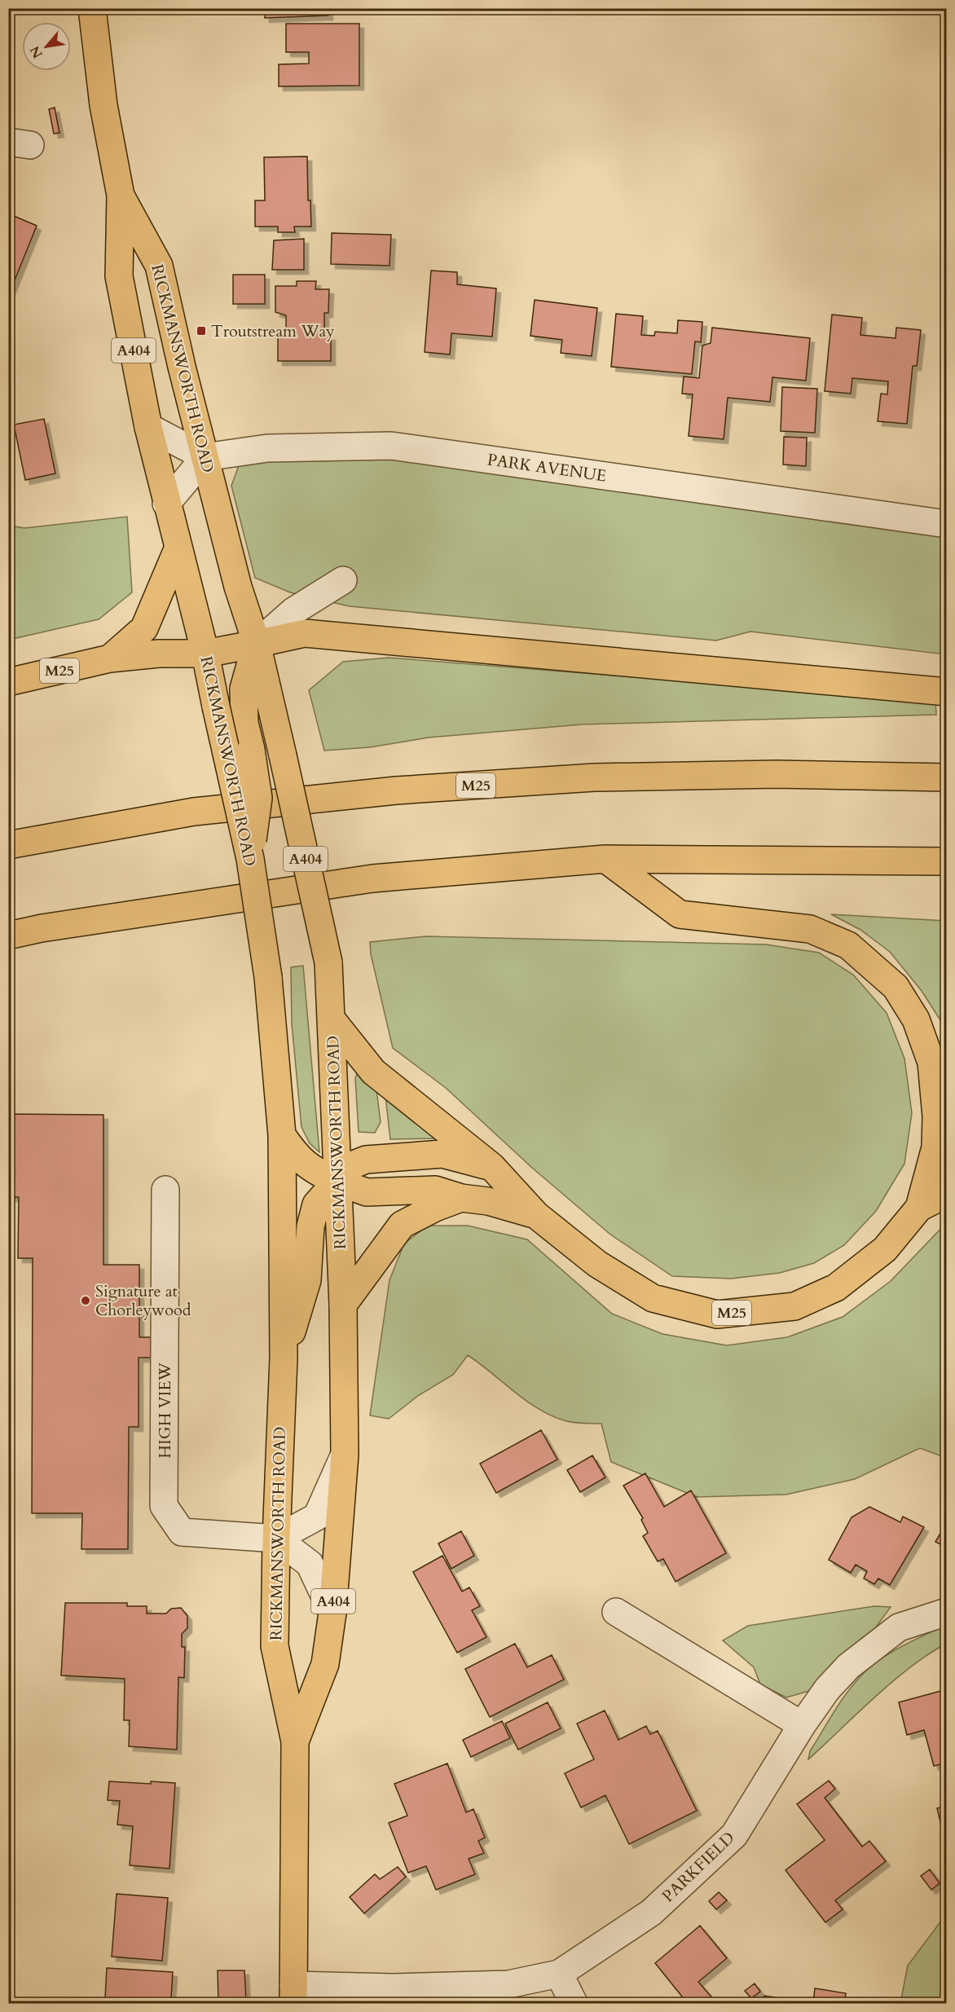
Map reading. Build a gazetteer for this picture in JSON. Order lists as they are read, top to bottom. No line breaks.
{"streets":{"main road":["A404","RICKMANSWORTH ROAD","M25"],"street":["PARK AVENUE","HIGH VIEW","PARKFIELD"]},"crossings":[["A404","RICKMANSWORTH ROAD"],["RICKMANSWORTH ROAD","PARK AVENUE"],["RICKMANSWORTH ROAD","M25"],["RICKMANSWORTH ROAD","HIGH VIEW"],["RICKMANSWORTH ROAD","PARKFIELD"]],"places":{"transit":["Troutstream Way"],"other":["Signature at Chorleywood"]},"north":"bottom left"}
